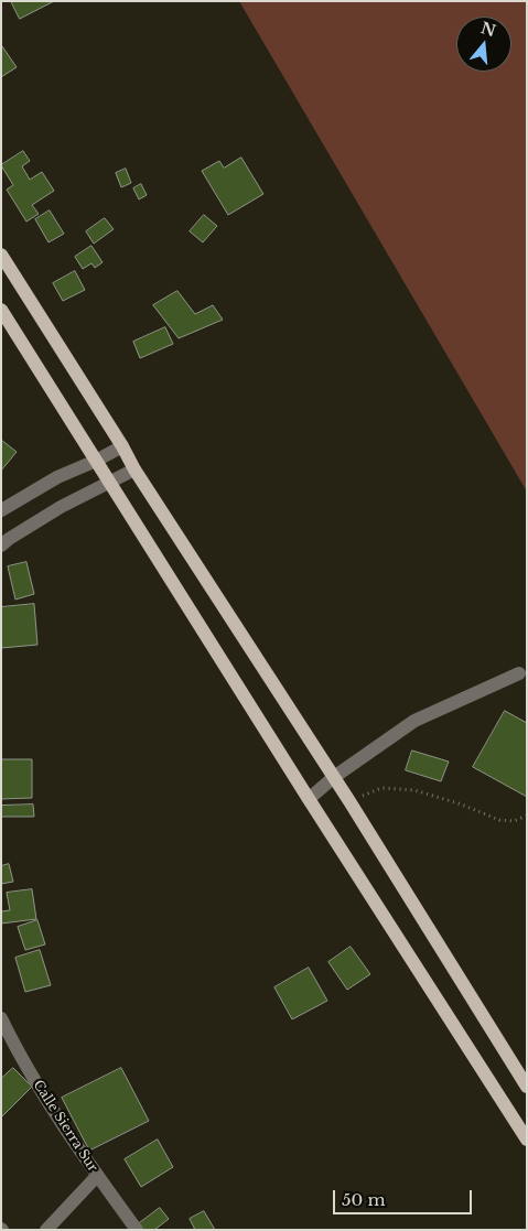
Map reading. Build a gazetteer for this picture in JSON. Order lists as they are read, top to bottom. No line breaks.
{"streets":{"street":["Calle Sierra Sur"]},"scale_bar":"50 m","north":"top"}
